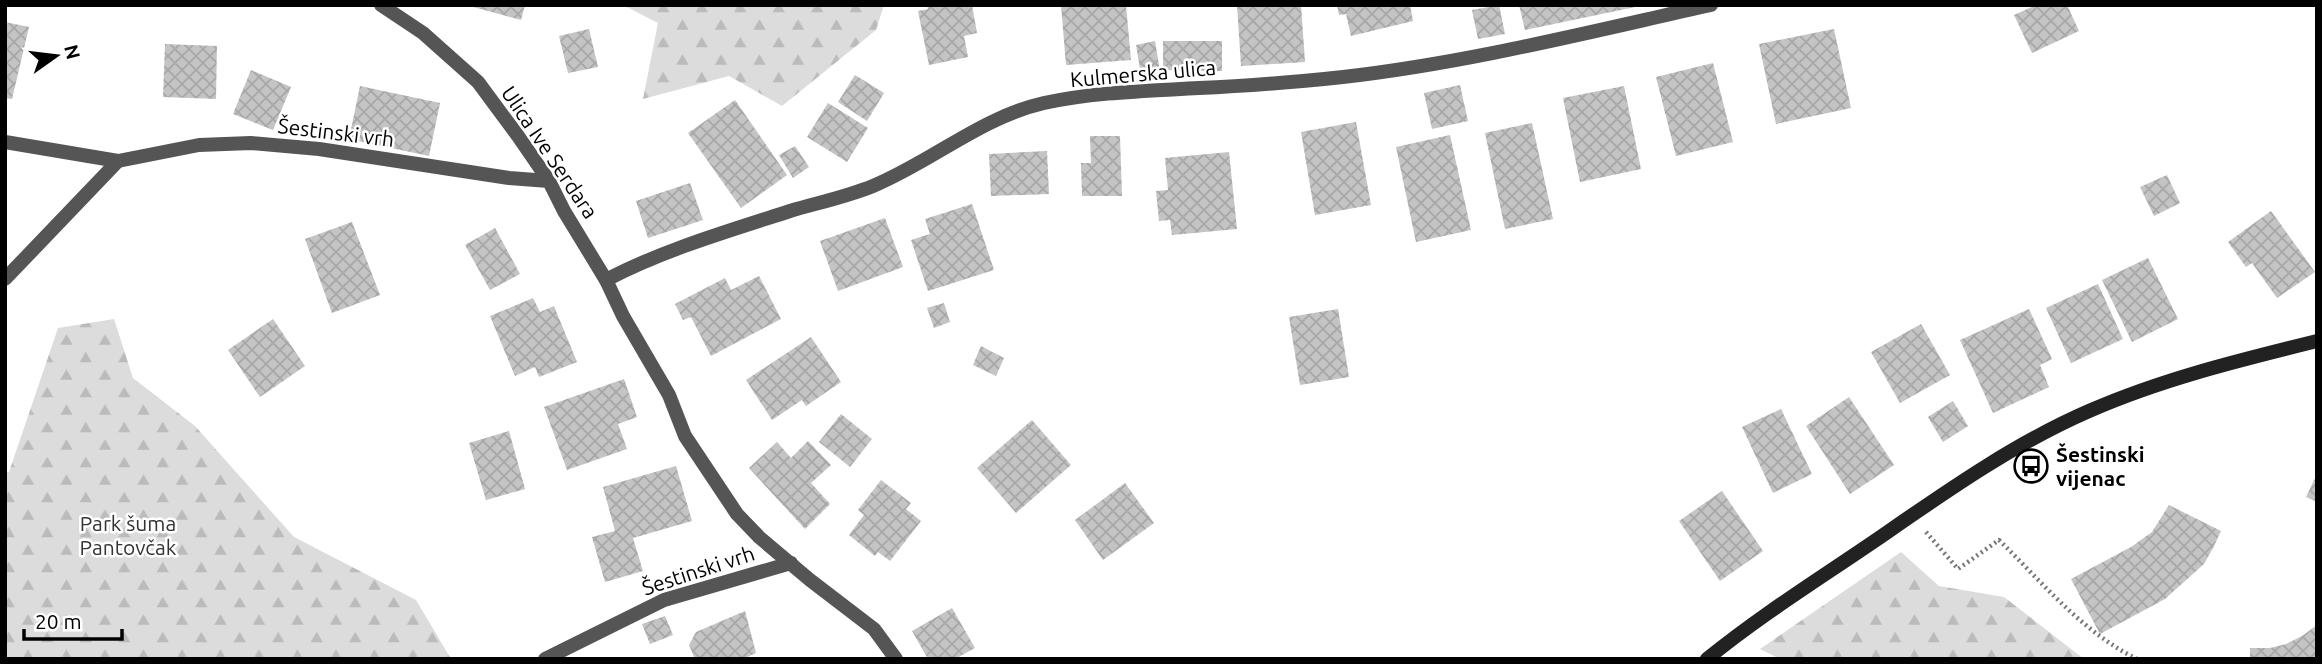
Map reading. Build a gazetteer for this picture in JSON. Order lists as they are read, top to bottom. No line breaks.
{"streets":{"street":["Kulmerska ulica","Šestinski vrh","Ulica Ive Serdara"]},"crossings":[["Kulmerska ulica","Šestinski vrh"],["Kulmerska ulica","Ulica Ive Serdara"],["Šestinski vrh","Ulica Ive Serdara"]],"parks":["Park šuma Pantovčak"],"places":{"bus stop":["Šestinski vijenac"]},"scale_bar":"20 m","north":"right"}
